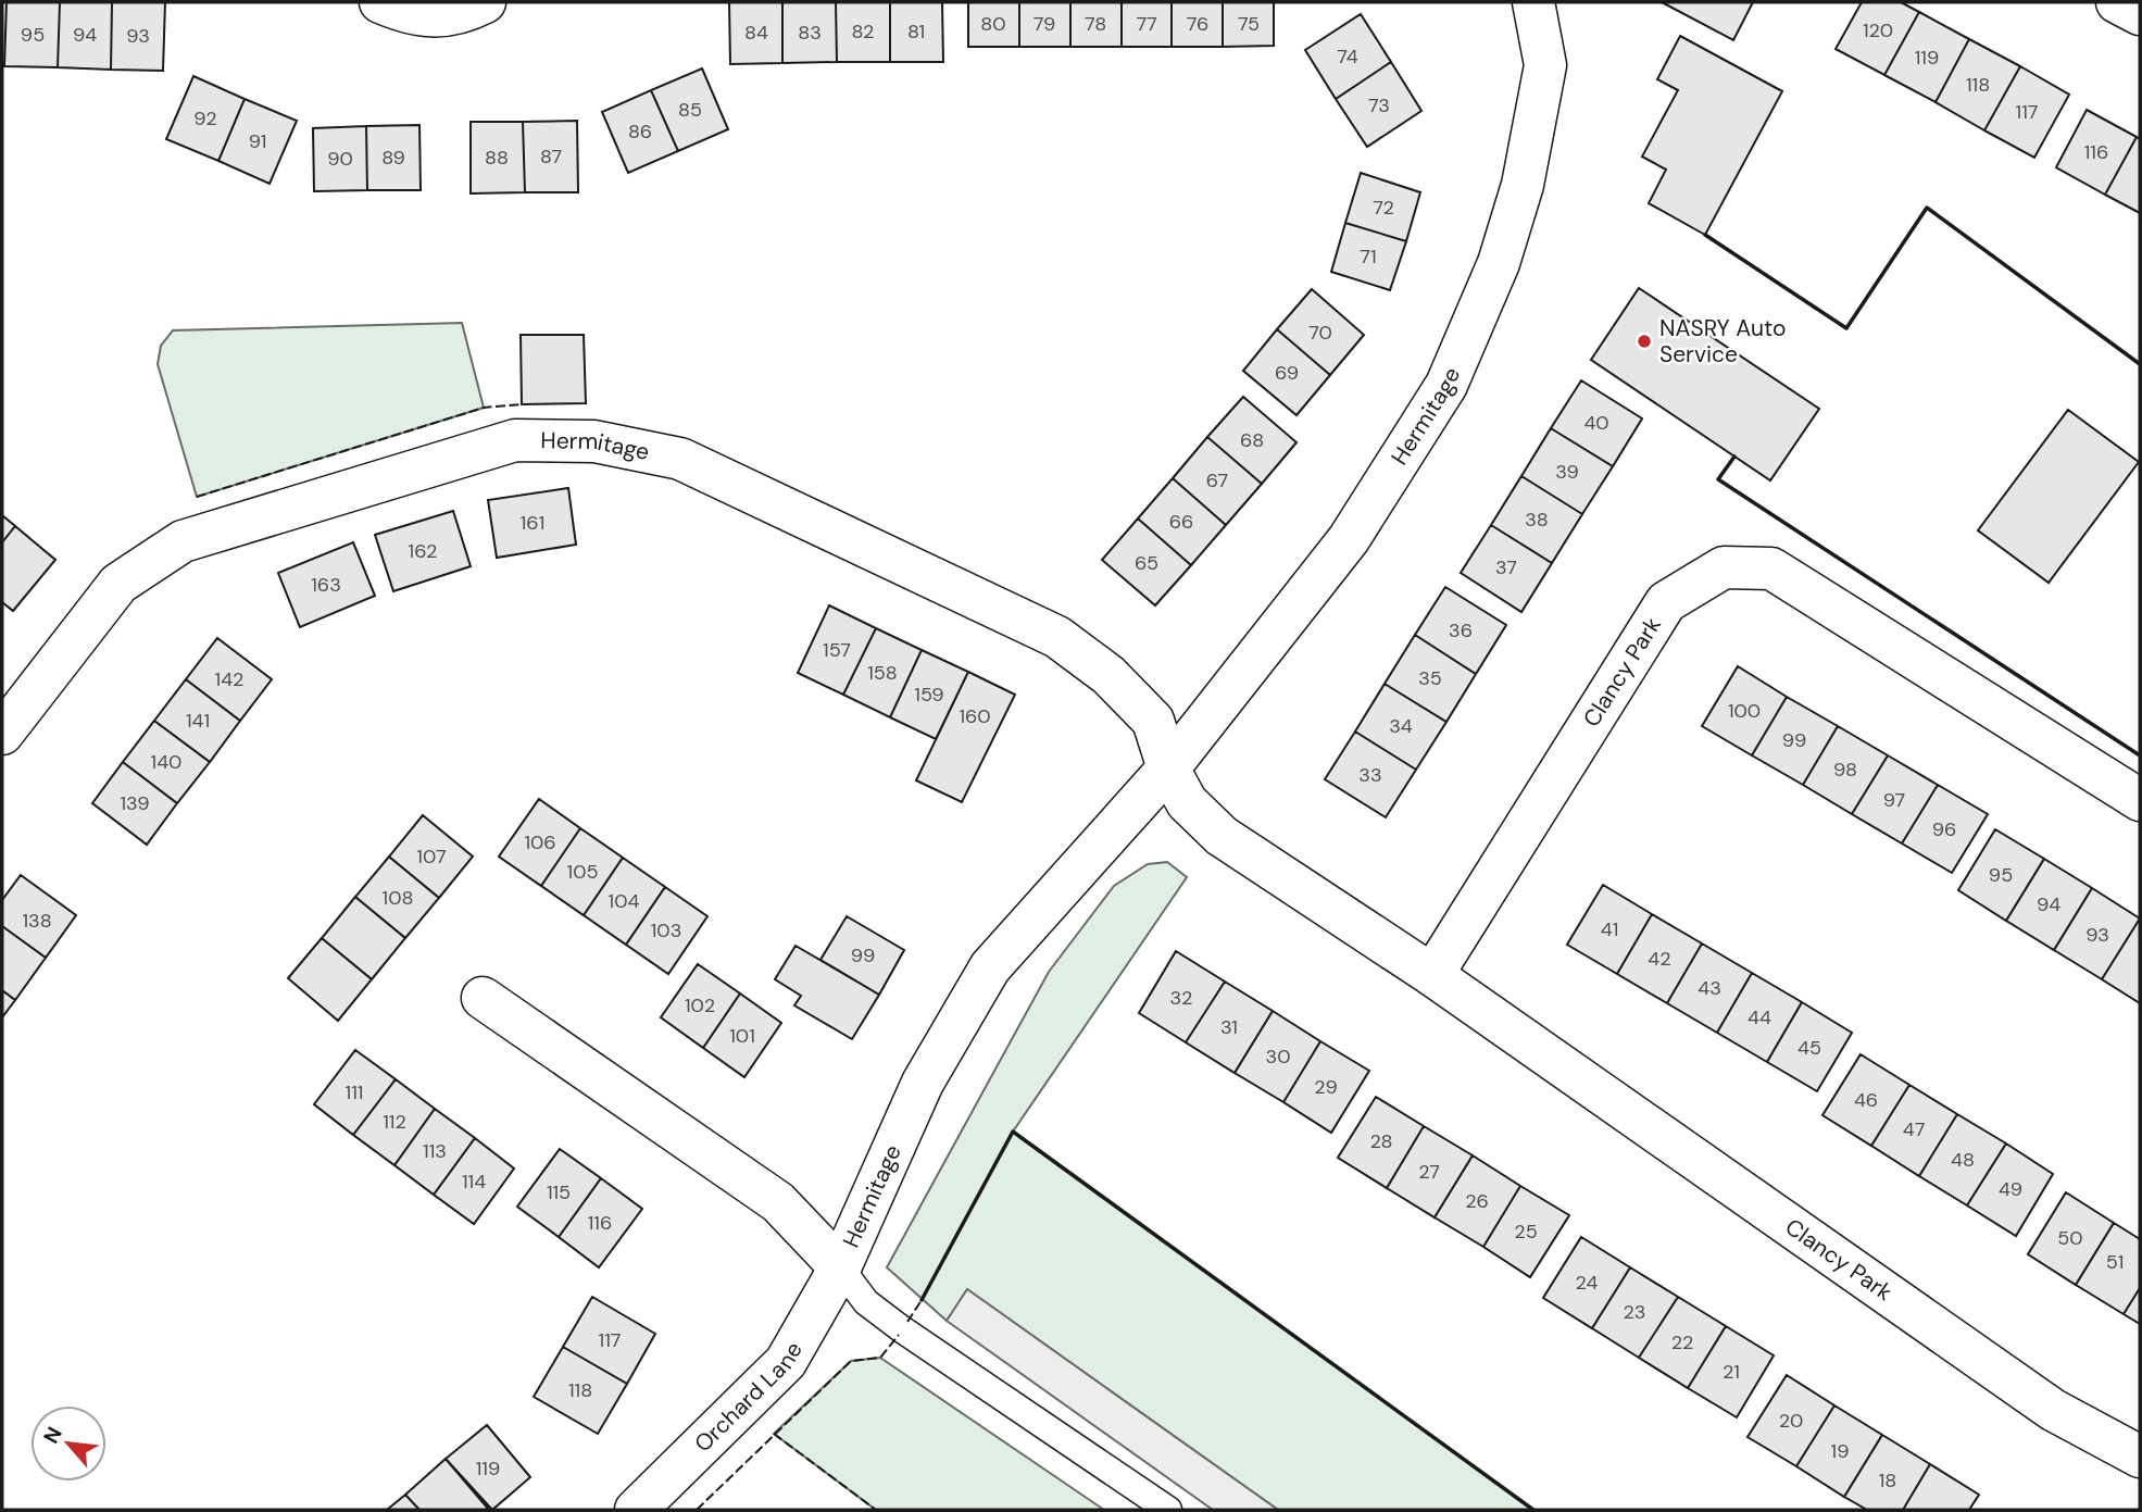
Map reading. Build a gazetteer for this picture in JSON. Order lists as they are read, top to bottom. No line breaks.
{"streets":{"street":["Hermitage","Clancy Park","Orchard Lane"]},"crossings":[["Hermitage","Clancy Park"],["Hermitage","Orchard Lane"]],"places":["NASRY Auto Service"],"house_numbers":["80","79","78","77","76","75","120","82","81","84","83","95","94","93","74","119","118","73","85","117","92","86","91","116","87","89","88","90","72","71","70","69","40","68","39","67","38","66","161","162","65","37","163","36","157","158","35","142","159","100","160","141","34","99","140","98","33","97","139","96","106","107","105","95","108","104","94","138","41","103","93","99","42","43","32","102","44","31","101","45","30","29","111","46","112","47","28","113","48","27","114","49","115","26","116","25","50","51","24","23","117","22","21","118","20","19","119","18"],"north":"top left"}
